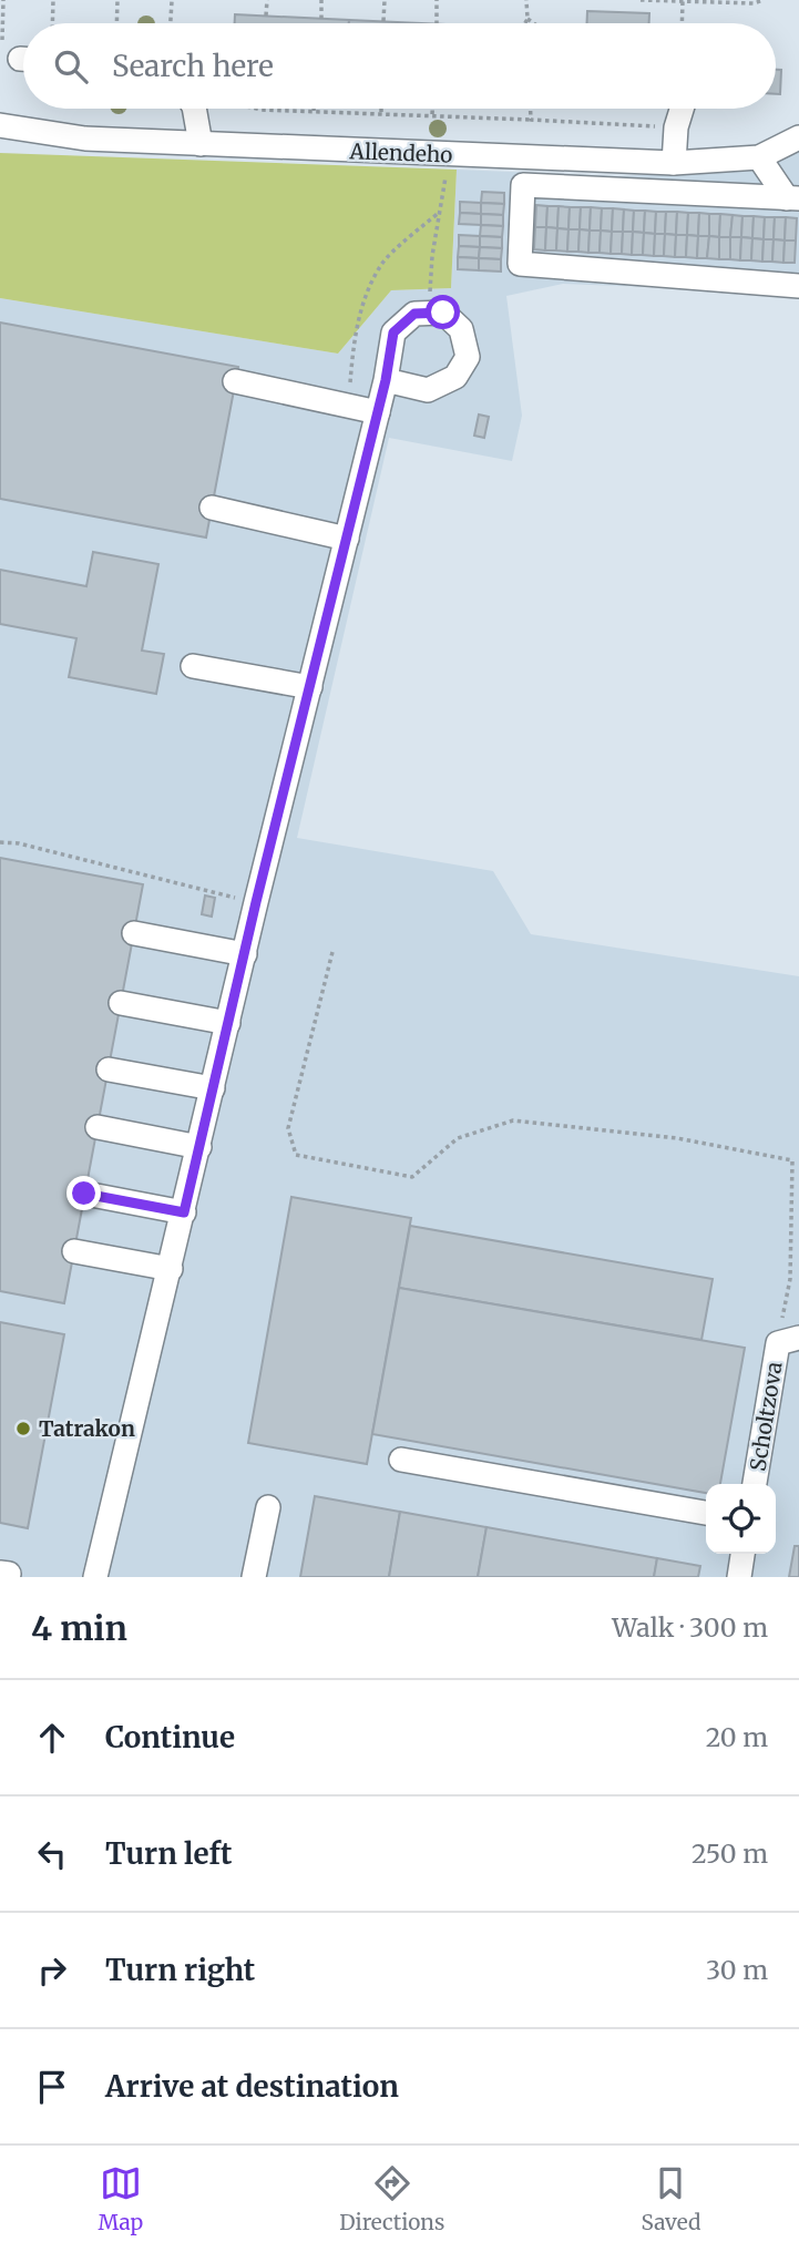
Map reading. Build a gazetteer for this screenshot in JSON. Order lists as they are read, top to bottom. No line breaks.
{"streets":{"street":["Allendeho","Scholtzova"]},"places":["Tatrakon"],"page":{"search":"Search here","heading":["4 min","Walk · 300 m"],"list":[["Continue","20 m"],["Turn left","250 m"],["Turn right","30 m"],"Arrive at destination"],"nav":["Map","Directions","Saved"]}}
